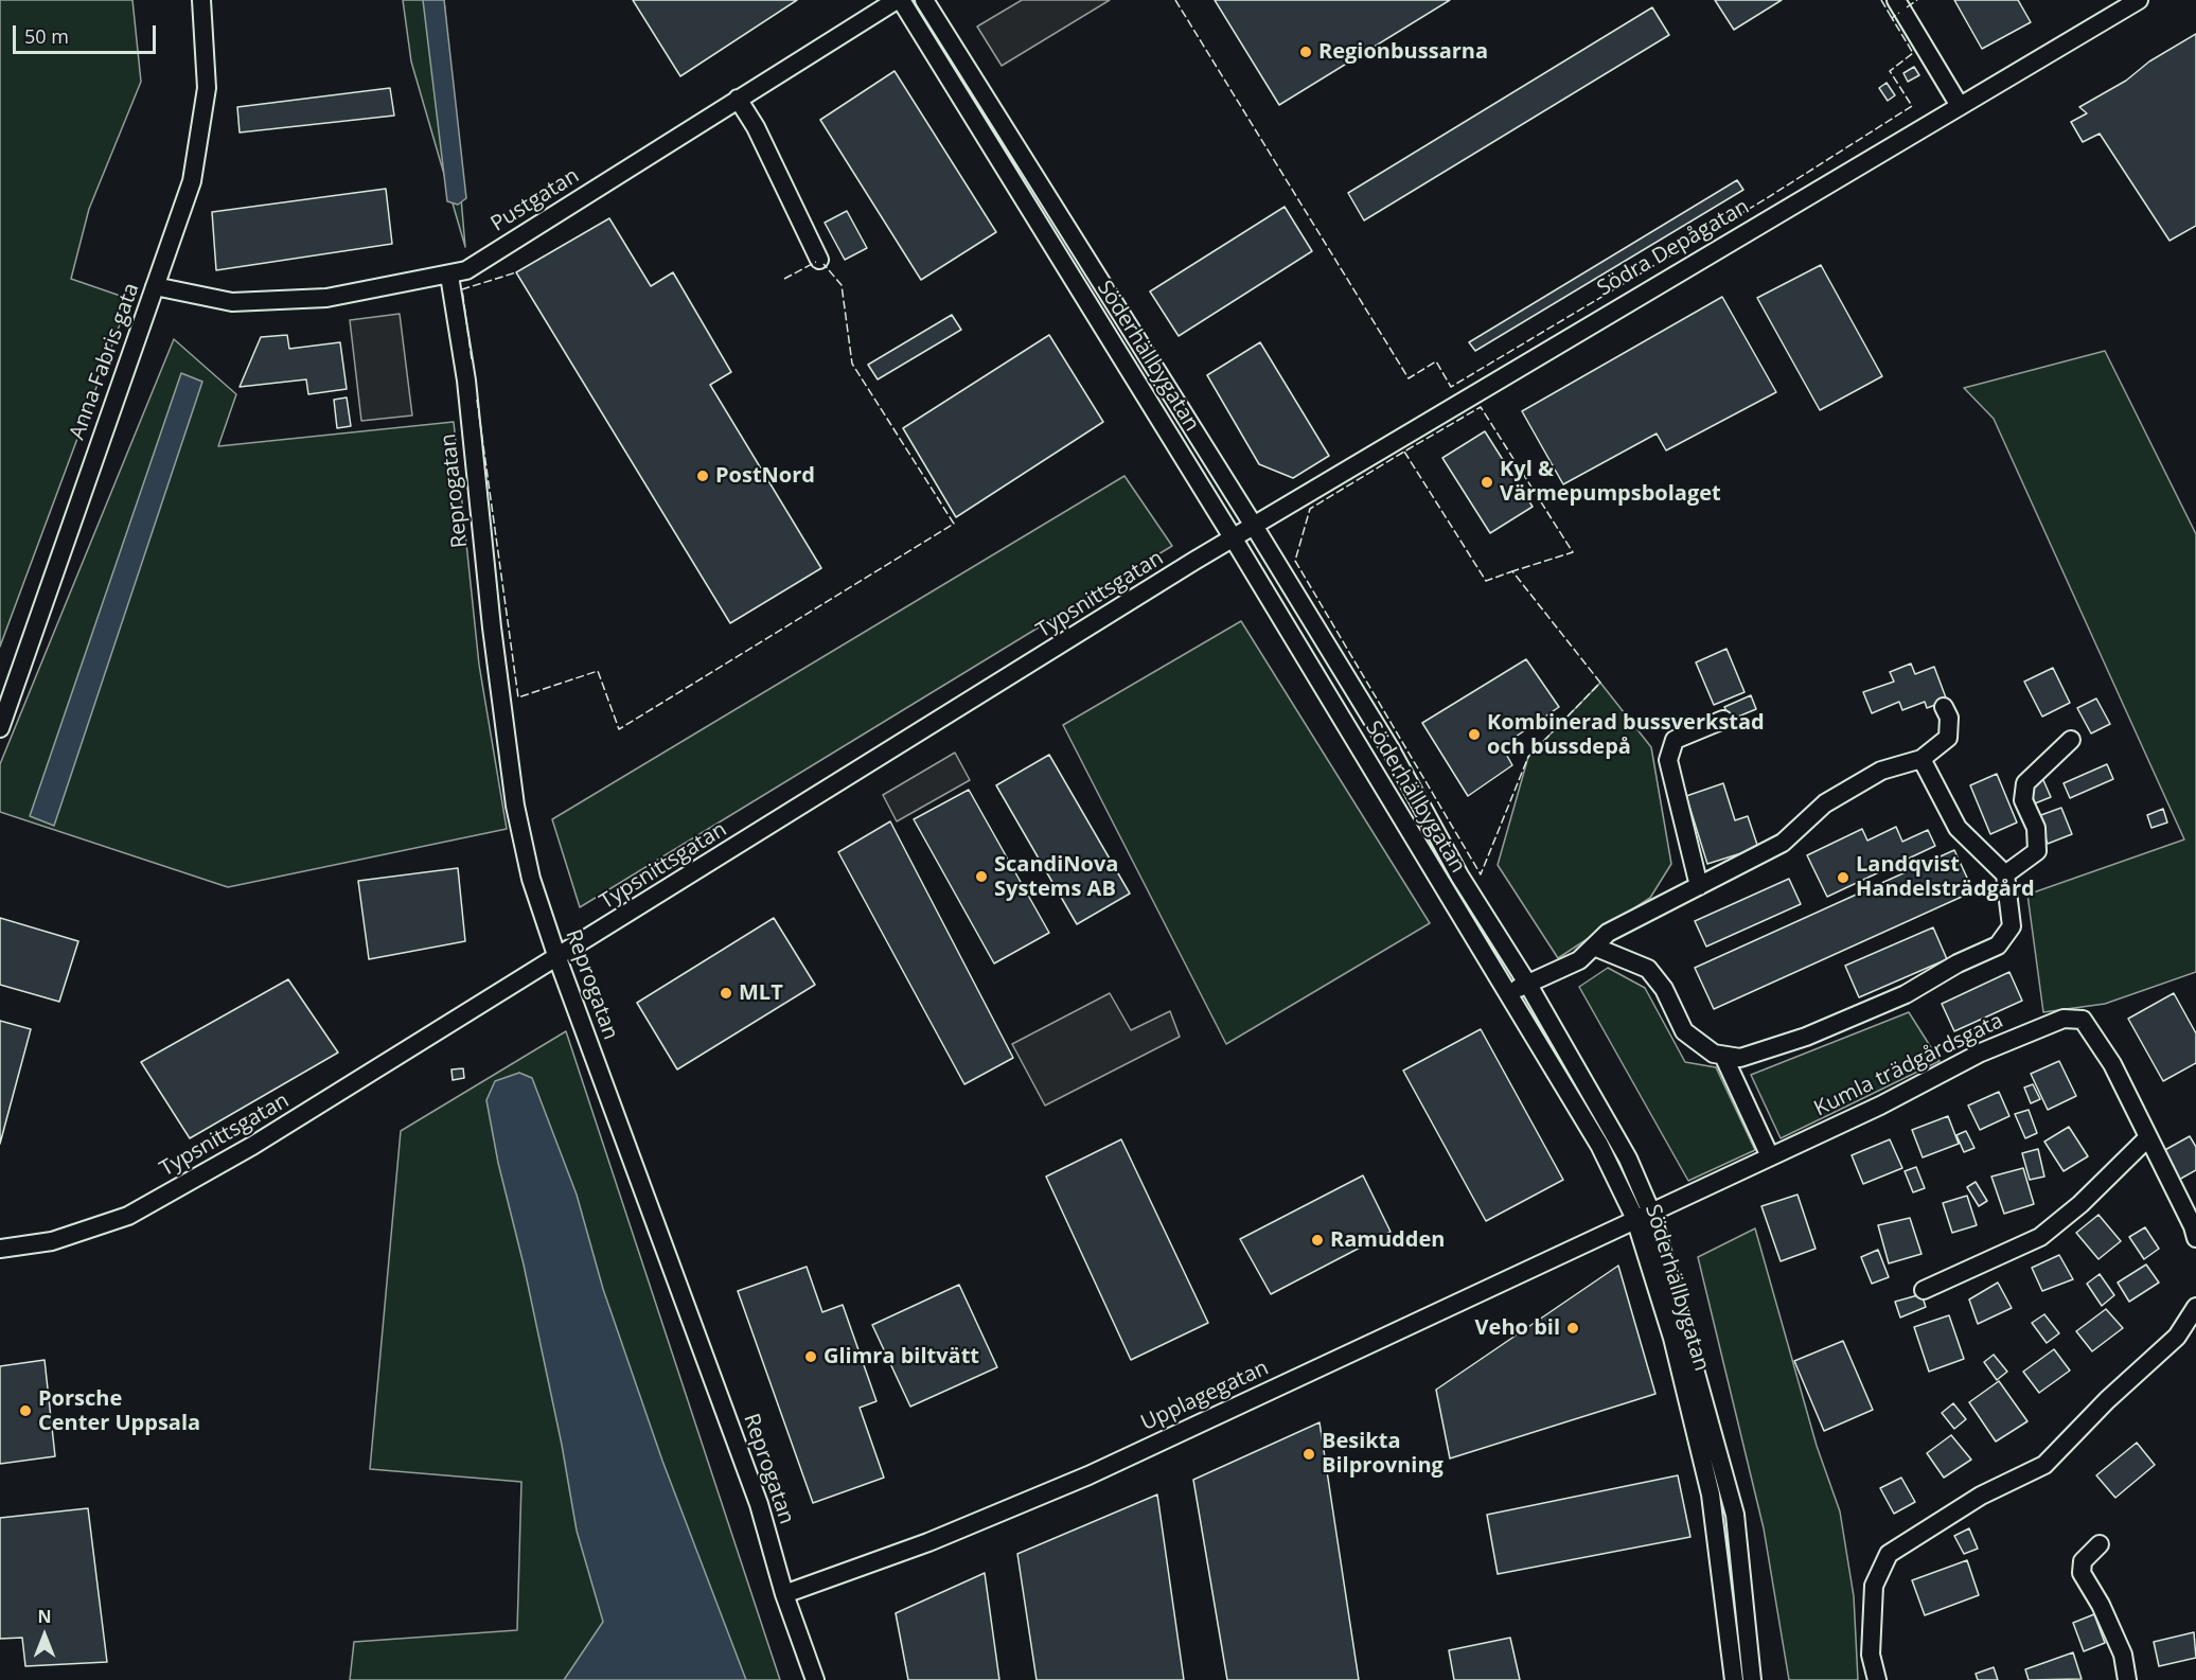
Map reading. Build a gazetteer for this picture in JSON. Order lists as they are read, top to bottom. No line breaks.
{"streets":{"street":["Pustgatan","Södra Depågatan","Söderhällbygatan","Anna Fabris gata","Reprogatan","Typsnittsgatan","Kumla trädgårdsgata","Upplagegatan"]},"crossings":[["Pustgatan","Söderhällbygatan"],["Pustgatan","Anna Fabris gata"],["Pustgatan","Reprogatan"],["Södra Depågatan","Söderhällbygatan"],["Södra Depågatan","Typsnittsgatan"],["Söderhällbygatan","Typsnittsgatan"],["Söderhällbygatan","Kumla trädgårdsgata"],["Söderhällbygatan","Upplagegatan"],["Reprogatan","Typsnittsgatan"],["Reprogatan","Upplagegatan"],["Kumla trädgårdsgata","Upplagegatan"]],"places":["Regionbussarna","PostNord","Kyl & Värmepumpsbolaget","Kombinerad bussverkstad och bussdepå","ScandiNova Systems AB","Landqvist Handelsträdgård","MLT","Ramudden","Veho bil","Glimra biltvätt","Porsche Center Uppsala","Besikta Bilprovning"],"scale_bar":"50 m","north":"top"}
